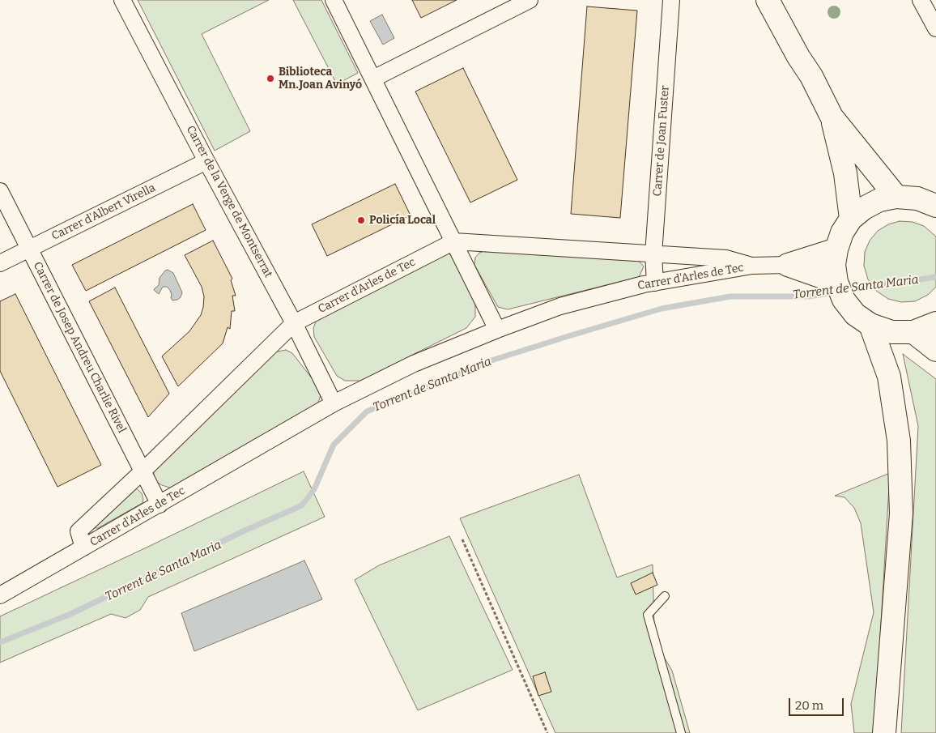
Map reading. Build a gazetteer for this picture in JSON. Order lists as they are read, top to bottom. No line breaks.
{"streets":{"street":["Carrer de Joan Fuster","Carrer de la Verge de Montserrat","Carrer d'Albert Virella","Carrer d'Arles de Tec","Carrer de Josep Andreu Charlie Rivel"]},"crossings":[["Carrer de Joan Fuster","Carrer d'Arles de Tec"],["Carrer de la Verge de Montserrat","Carrer d'Albert Virella"],["Carrer de la Verge de Montserrat","Carrer d'Arles de Tec"],["Carrer d'Albert Virella","Carrer de Josep Andreu Charlie Rivel"],["Carrer d'Arles de Tec","Carrer de Josep Andreu Charlie Rivel"]],"water":["Torrent de Santa Maria"],"places":["Biblioteca Mn.Joan Avinyó","Policía Local"],"scale_bar":"20 m"}
